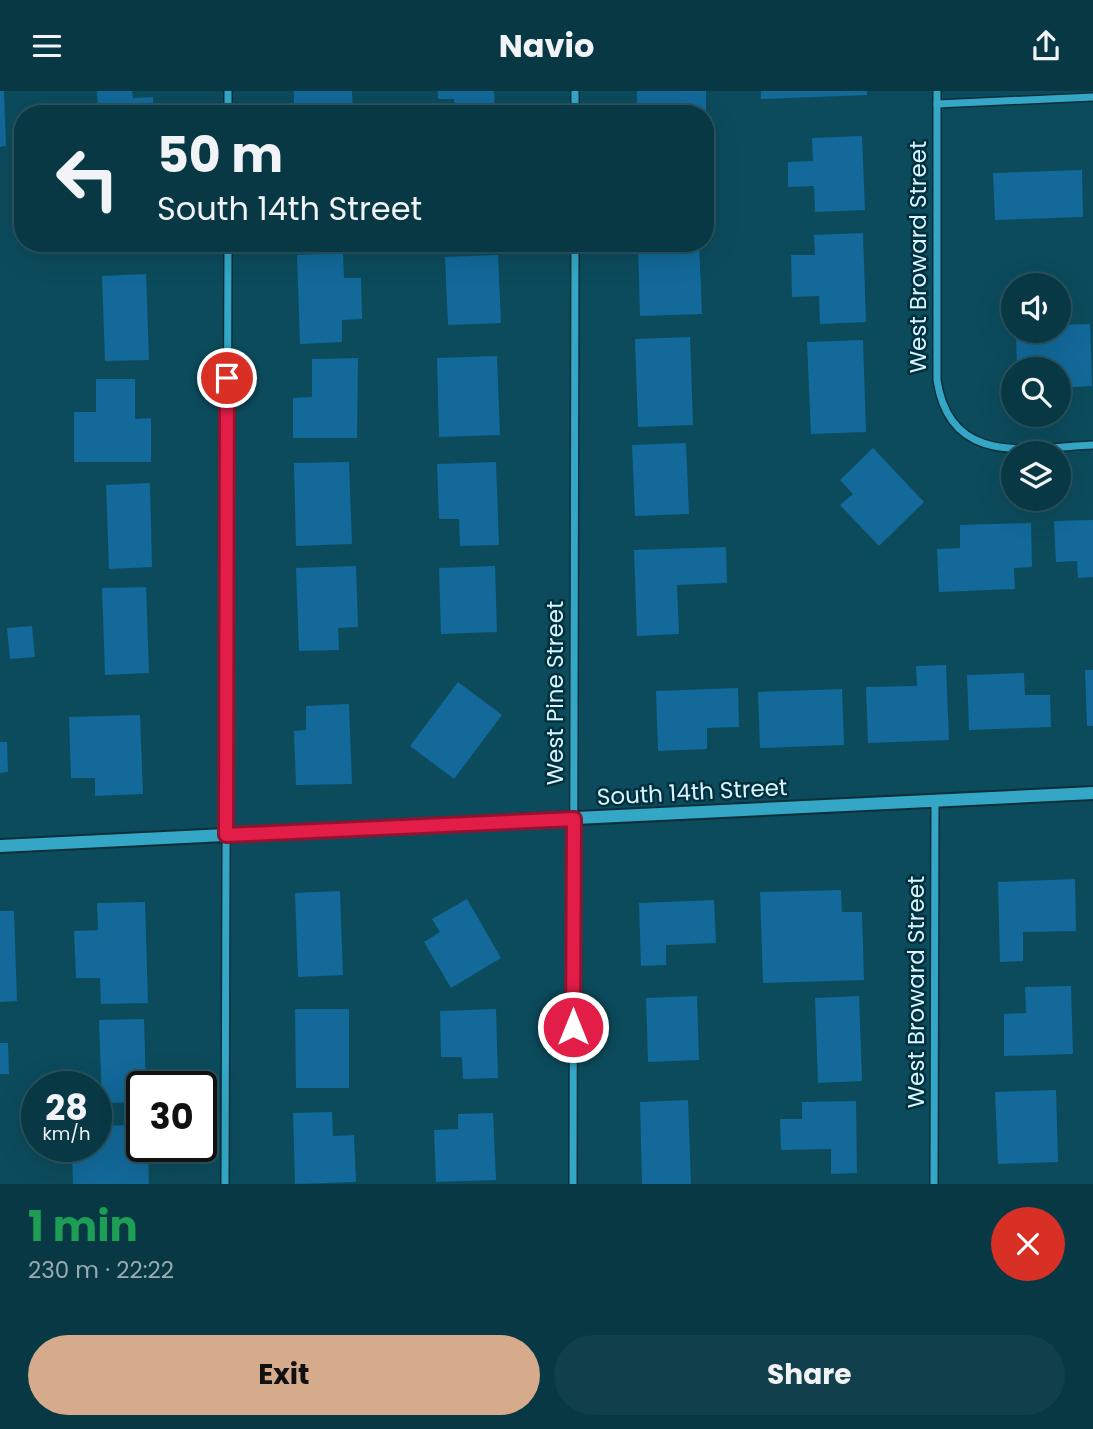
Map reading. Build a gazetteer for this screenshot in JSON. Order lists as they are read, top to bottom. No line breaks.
{"streets":{"street":["West Broward Street","West Pine Street","South 14th Street"]},"crossings":[["West Broward Street","South 14th Street"],["West Pine Street","South 14th Street"]],"page":{"header":"Navio","turn":["50 m","South 14th Street"],"speed":"28 km/h","limit":"30","heading":["1 min","230 m · 22:22"],"buttons":["Exit","Share"]}}
